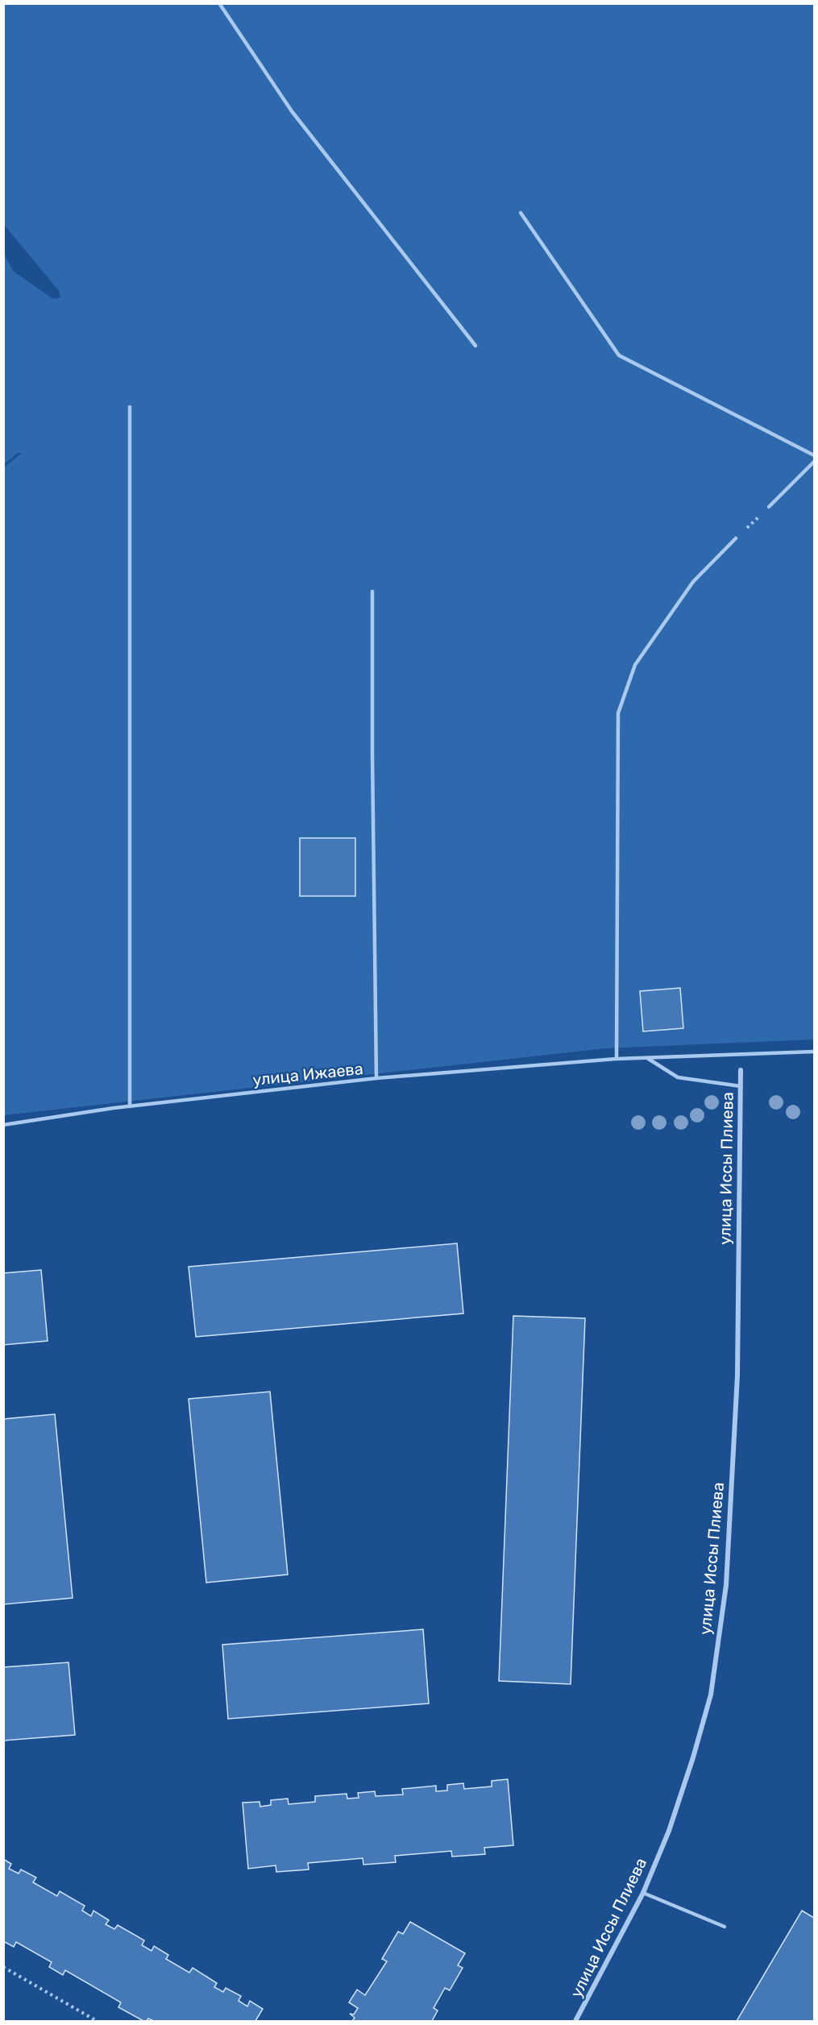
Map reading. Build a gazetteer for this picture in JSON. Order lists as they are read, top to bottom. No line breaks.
{"streets":{"street":["улица Иссы Плиева"],"lane":["улица Ижаева"]}}
